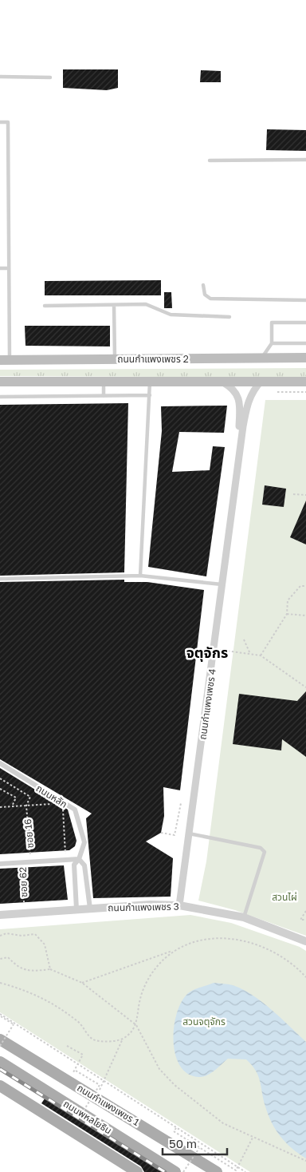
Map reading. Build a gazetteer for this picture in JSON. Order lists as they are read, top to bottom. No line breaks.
{"streets":{"main road":["ถนนกำแพงเพชร 2","ถนนกำแพงเพชร 1","ถนนพหลโยธิน"],"street":["ถนนกำแพงเพชร 4","ถนนหลัก","ถนนกำแพงเพชร 3"],"path":["ซอย 16","ซอย 62"]},"crossings":[["ถนนกำแพงเพชร 4","ถนนกำแพงเพชร 3"],["ถนนหลัก","ถนนกำแพงเพชร 3"]],"districts":["จตุจักร"],"parks":["สวนไผ่","สวนจตุจักร"],"scale_bar":"50 m"}
